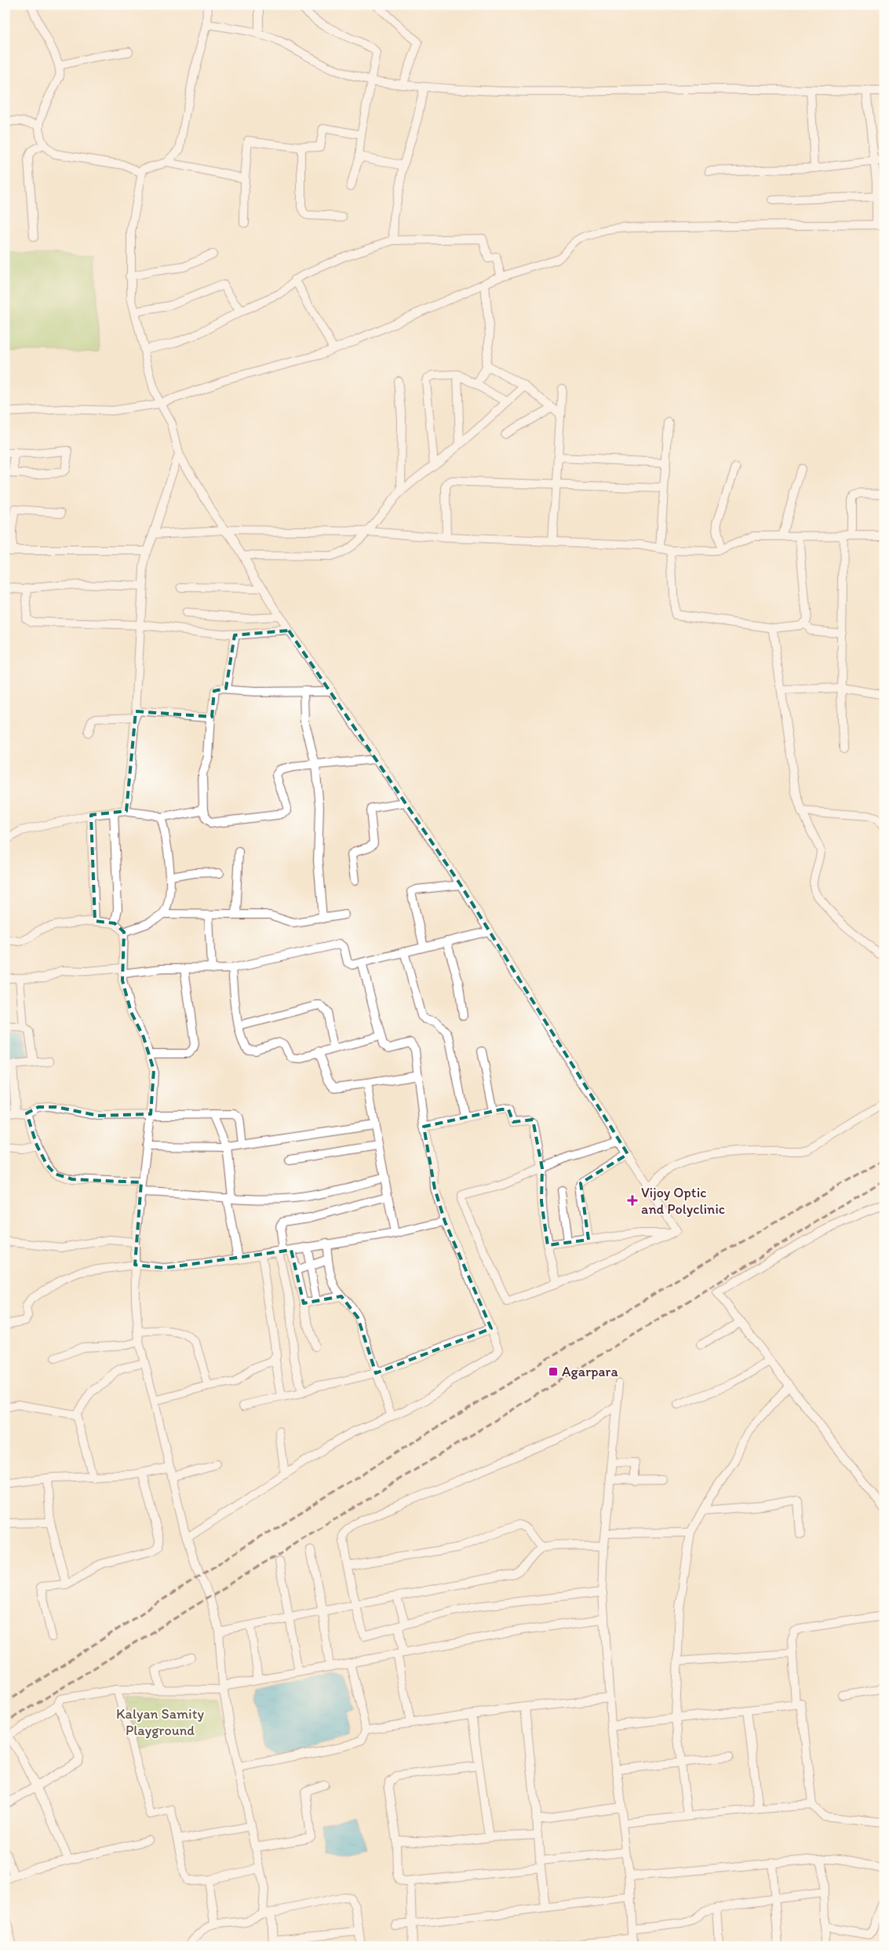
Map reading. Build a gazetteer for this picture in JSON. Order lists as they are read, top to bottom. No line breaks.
{"parks":["Kalyan Samity Playground"],"places":{"health":["Vijoy Optic and Polyclinic"],"transit":["Agarpara"]}}
